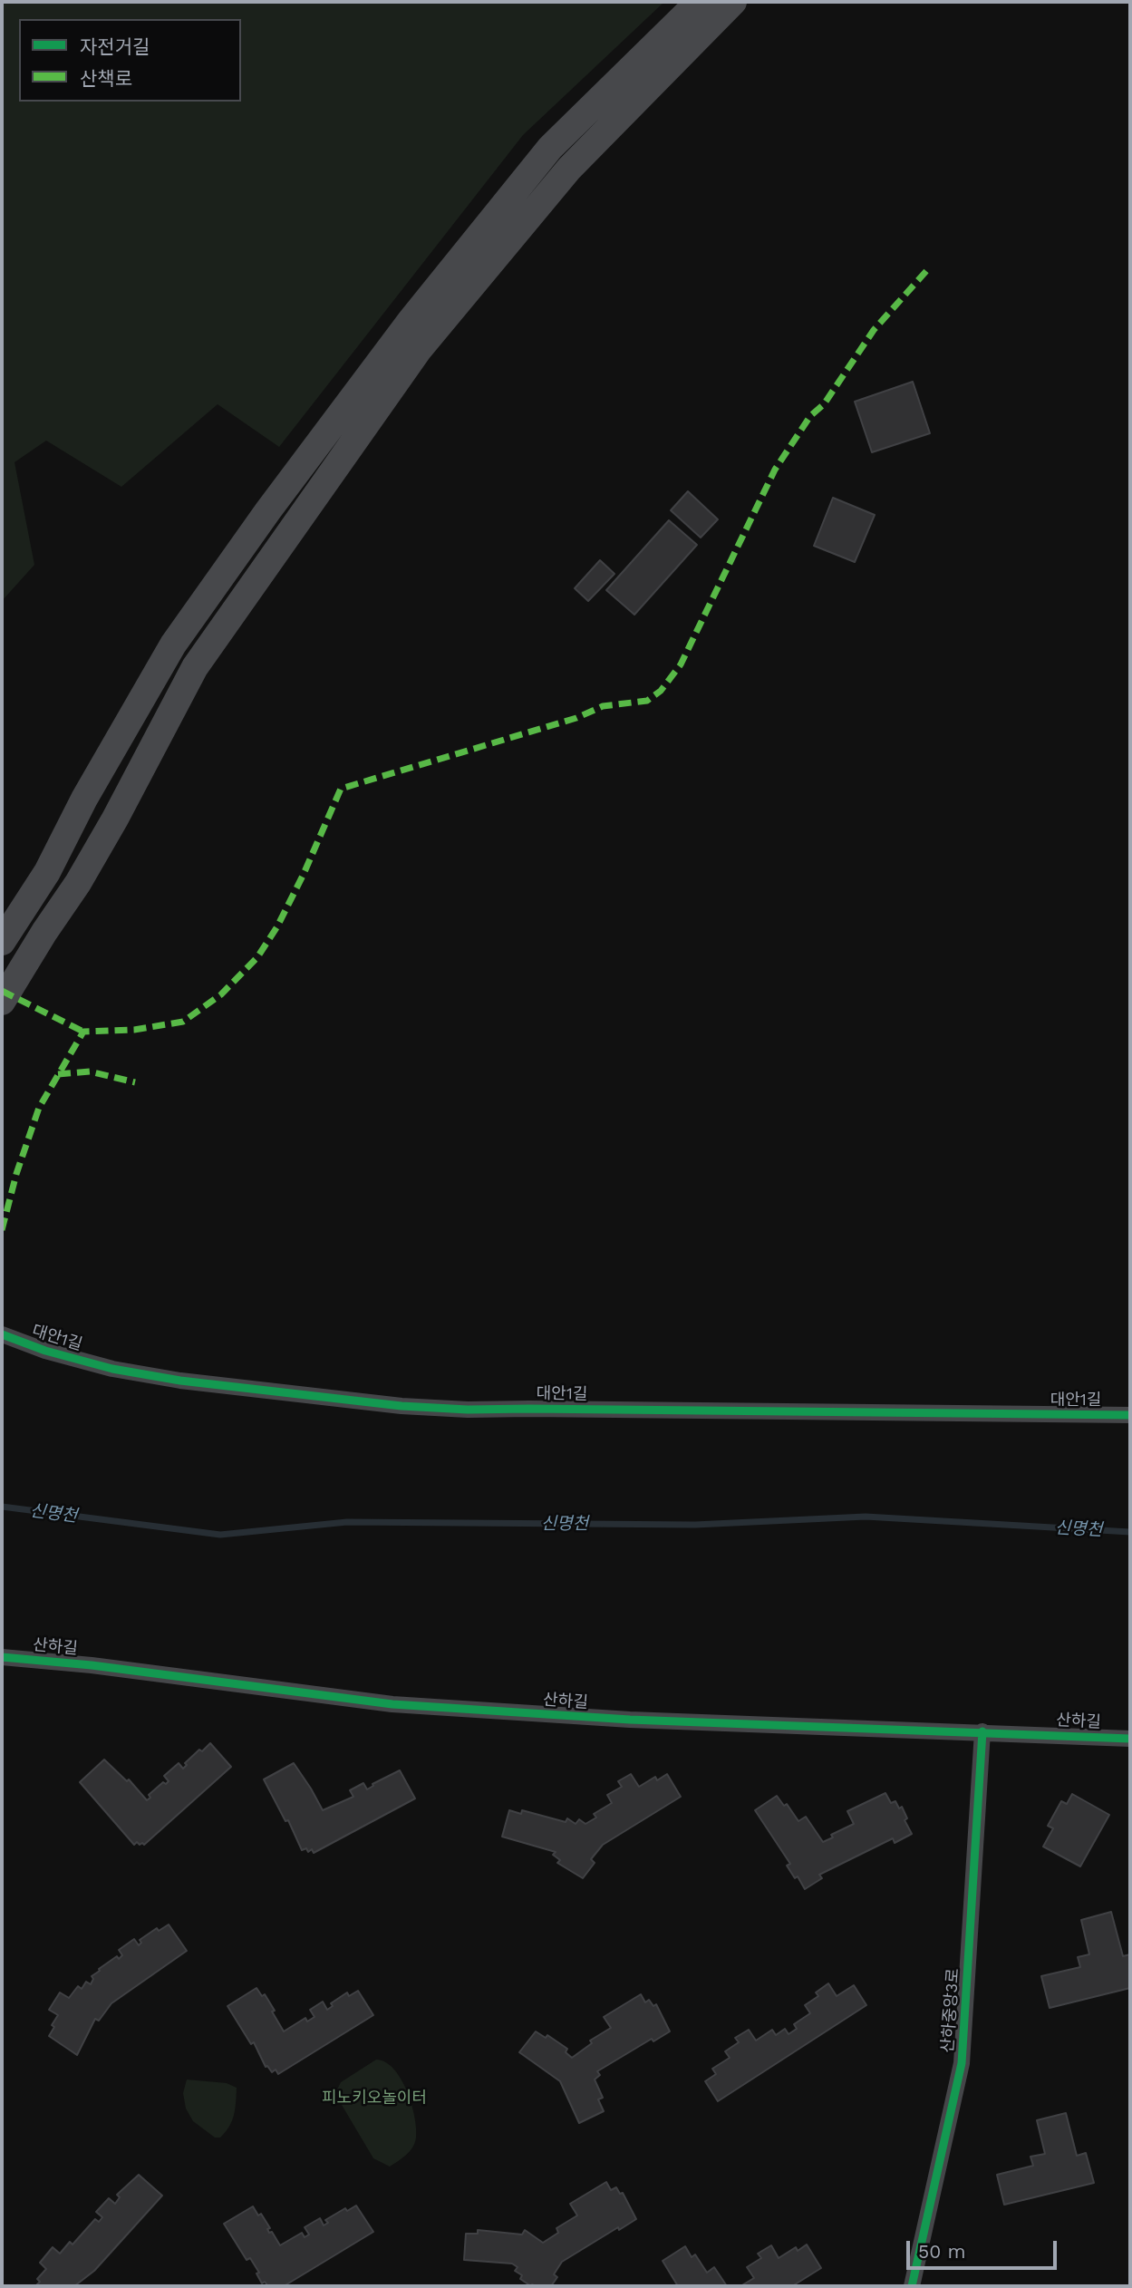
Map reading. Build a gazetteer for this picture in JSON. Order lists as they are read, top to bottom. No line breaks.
{"streets":{"street":["대안1길","산하길","산하중앙3로"]},"crossings":[["산하길","산하중앙3로"]],"water":["신명천"],"parks":["피노키오놀이터"],"legend":["자전거길","산책로"],"scale_bar":"50 m"}
